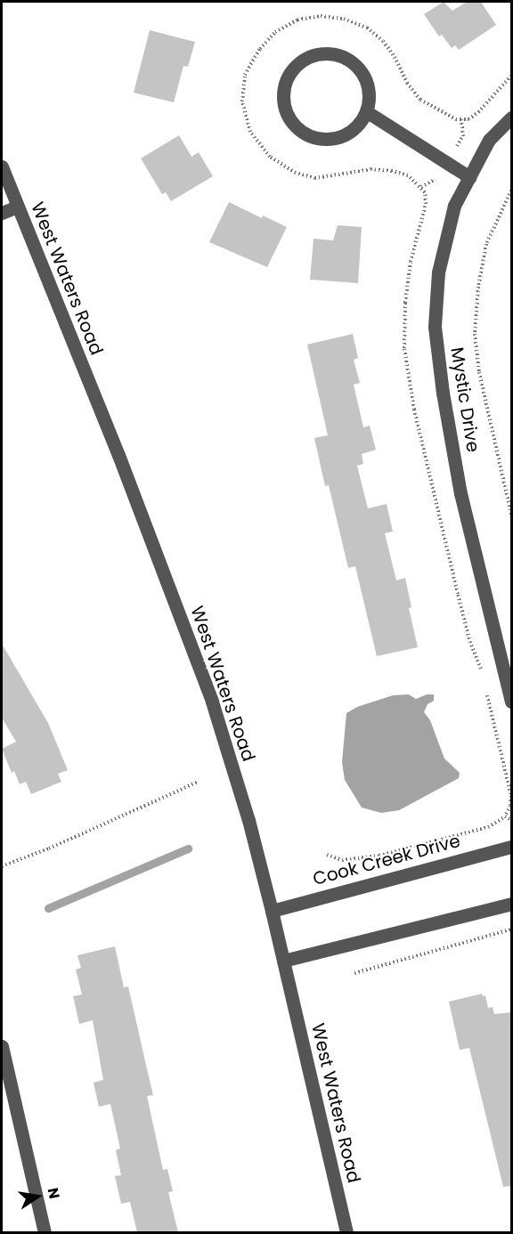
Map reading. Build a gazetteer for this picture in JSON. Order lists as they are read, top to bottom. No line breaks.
{"streets":{"street":["West Waters Road","Mystic Drive","Cook Creek Drive"]},"crossings":[["West Waters Road","Cook Creek Drive"]],"north":"right"}
